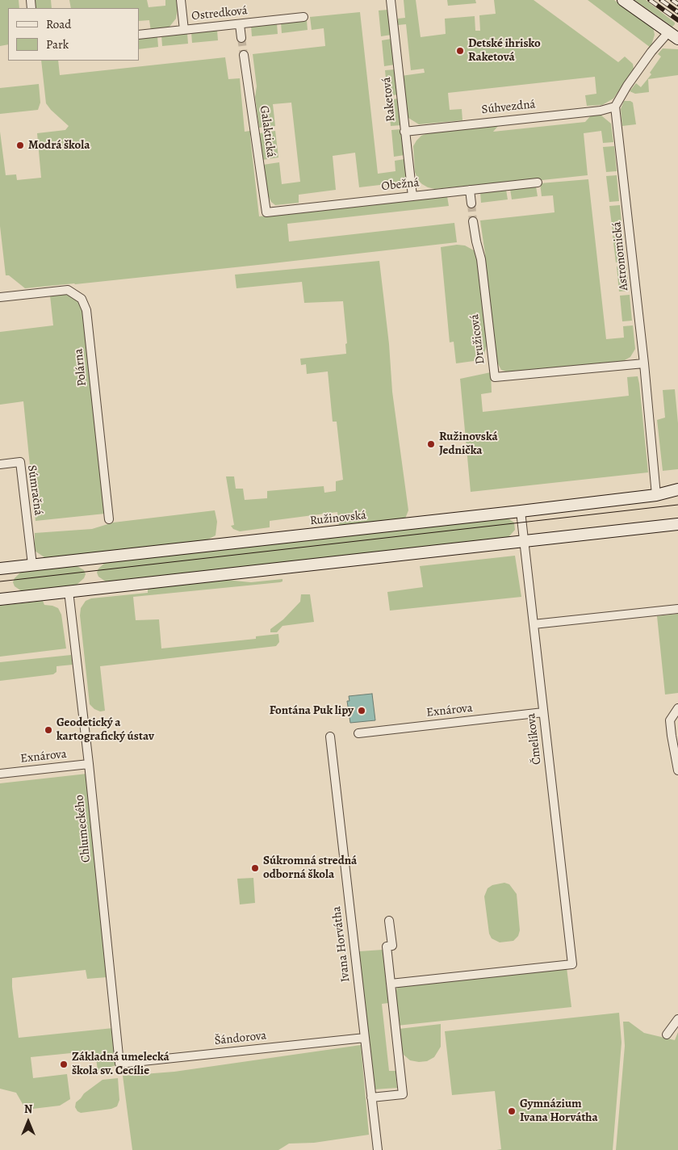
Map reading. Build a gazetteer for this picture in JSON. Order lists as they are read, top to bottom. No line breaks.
{"streets":{"street":["Ostredková","Raketová","Súhvezdná","Galaktická","Obežná","Astronomická","Družicová","Polárna","Súmračná","Ružinovská","Exnárova","Čmelíkova","Chlumeckého","Ivana Horvátha","Šándorova"]},"crossings":[["Raketová","Súhvezdná"],["Raketová","Obežná"],["Súhvezdná","Astronomická"],["Galaktická","Obežná"],["Astronomická","Družicová"],["Astronomická","Ružinovská"],["Súmračná","Ružinovská"],["Ružinovská","Čmelíkova"],["Exnárova","Čmelíkova"],["Exnárova","Chlumeckého"],["Chlumeckého","Šándorova"],["Ivana Horvátha","Šándorova"]],"places":["Detské ihrisko Raketová","Modrá škola","Ružinovská Jednička","Fontána Puk lipy","Geodetický a kartografický ústav","Súkromná stredná odborná škola","Základná umelecká škola sv. Cecílie","Gymnázium Ivana Horvátha"],"legend":["Road","Park"],"north":"top"}
